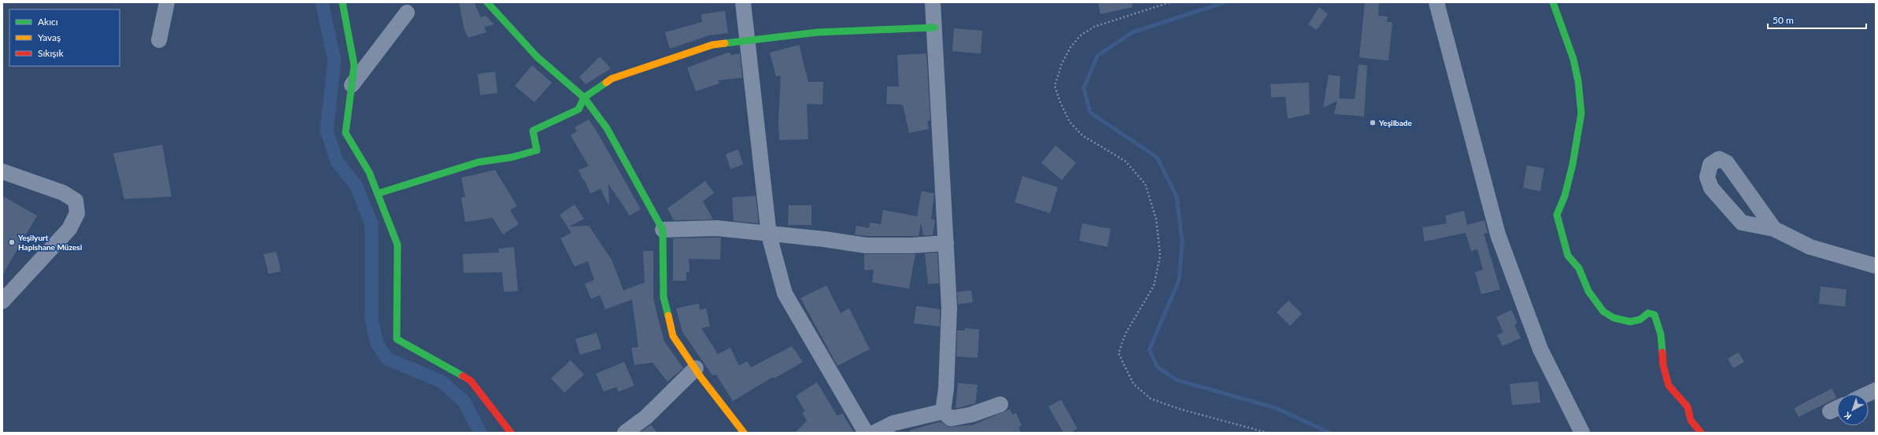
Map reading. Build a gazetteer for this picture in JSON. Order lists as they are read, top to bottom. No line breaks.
{"places":["Yeşilbade","Yeşilyurt Hapishane Müzesi"],"legend":["Akıcı","Yavaş","Sıkışık"],"scale_bar":"50 m","north":"bottom left"}
